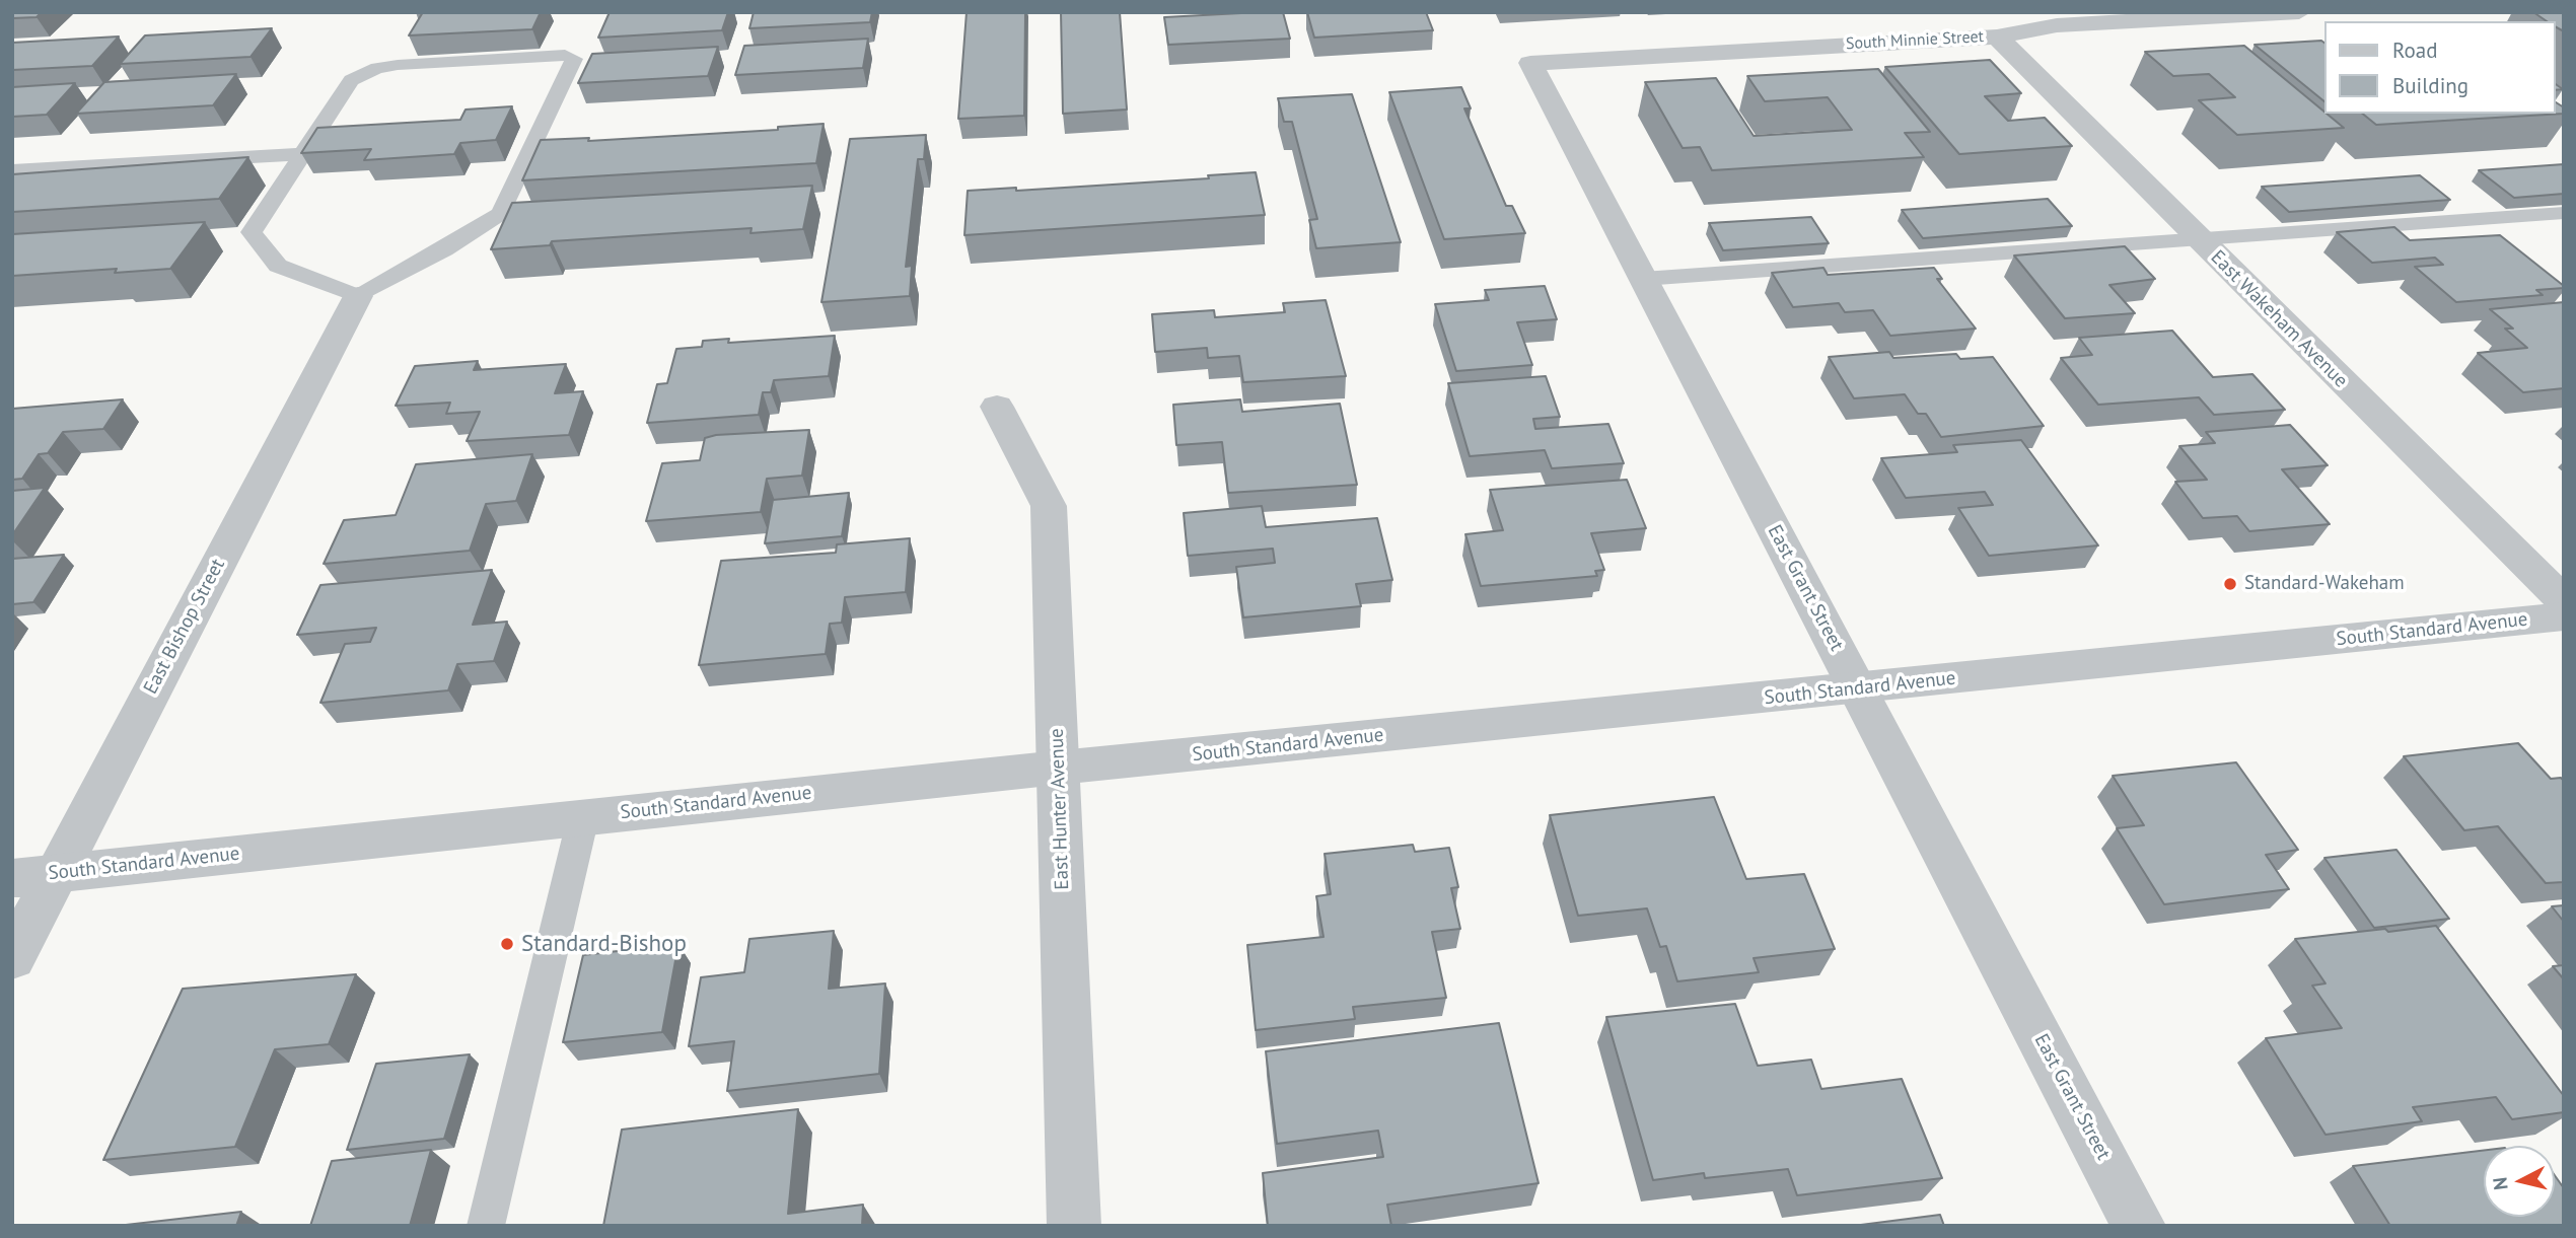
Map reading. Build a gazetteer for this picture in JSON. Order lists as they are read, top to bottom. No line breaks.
{"streets":{"street":["South Minnie Street","East Wakeham Avenue","East Grant Street","East Bishop Street","South Standard Avenue","East Hunter Avenue"]},"crossings":[["South Minnie Street","East Wakeham Avenue"],["South Minnie Street","East Grant Street"],["East Grant Street","South Standard Avenue"],["East Bishop Street","South Standard Avenue"],["South Standard Avenue","East Hunter Avenue"]],"places":["Standard-Wakeham","Standard-Bishop"],"legend":["Road","Building"],"north":"left"}
